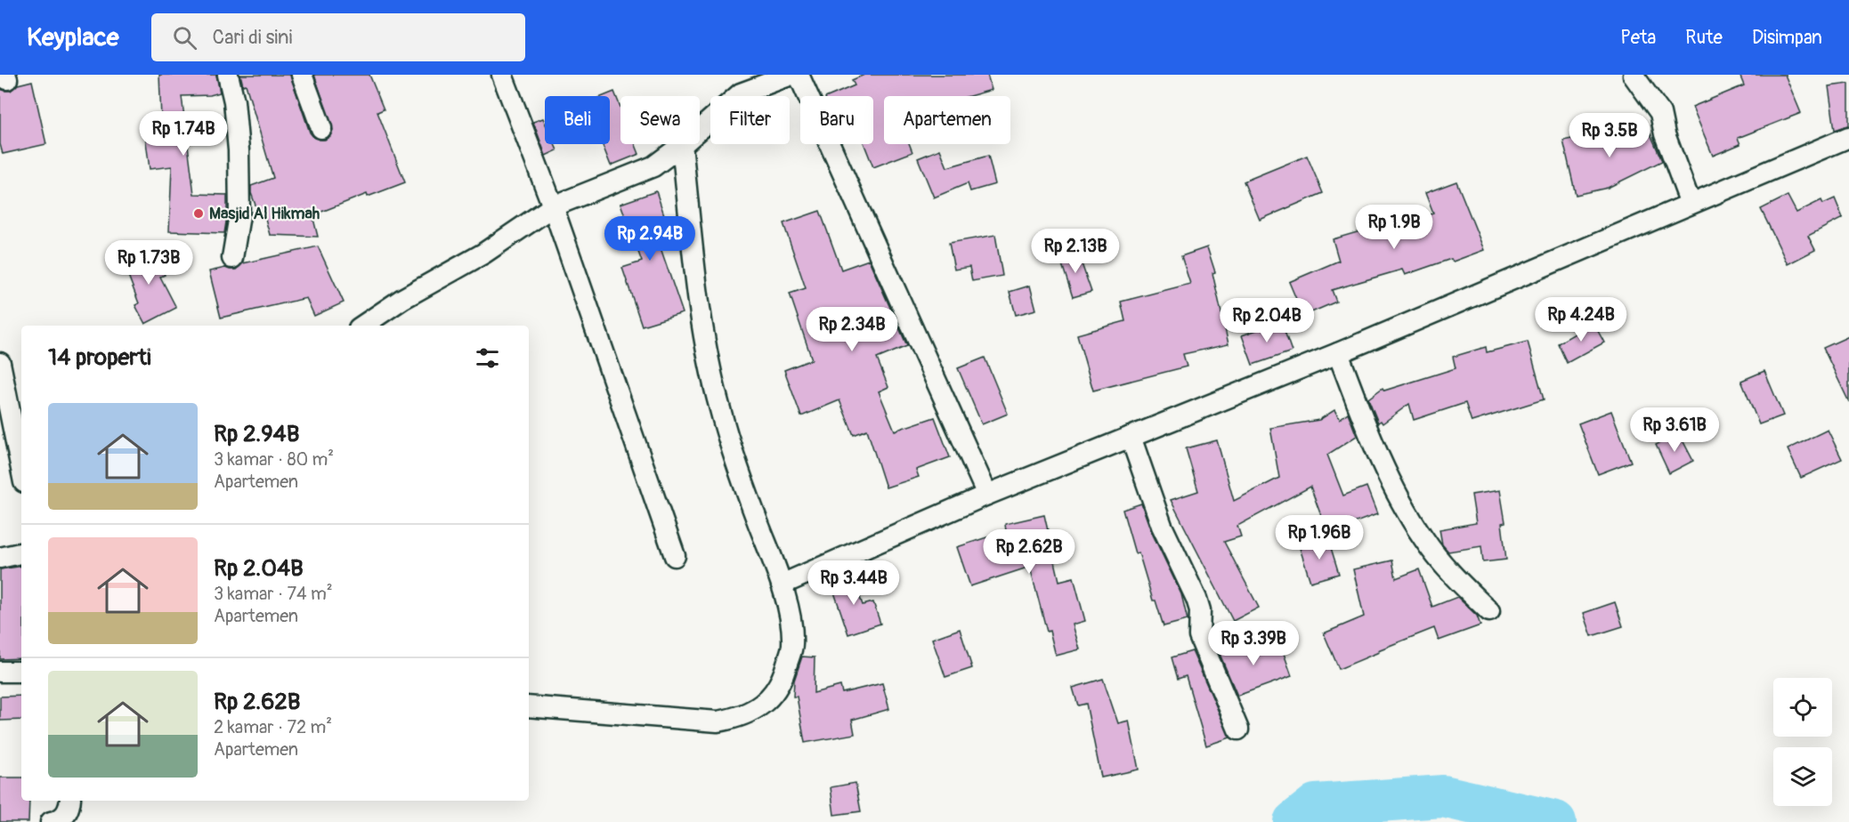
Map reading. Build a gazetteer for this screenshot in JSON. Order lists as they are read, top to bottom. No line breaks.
{"places":["Masjid Al Hikmah"],"page":{"header":"Keyplace","search":"Cari di sini","nav":["Peta","Rute","Disimpan"],"chip":["Beli","Sewa","Filter","Baru","Apartemen"],"price":["Rp 1.74B","Rp 3.5B","Rp 1.9B","Rp 2.94B","Rp 2.13B","Rp 1.73B","Rp 4.24B","Rp 2.04B","Rp 2.34B","Rp 3.61B","Rp 1.96B","Rp 2.62B","Rp 3.44B","Rp 3.39B"],"heading":"14 properti","list":[{"name":"Rp 2.94B","note":"3 kamar · 80 m² · Apartemen"},{"name":"Rp 2.04B","note":"3 kamar · 74 m² · Apartemen"},{"name":"Rp 2.62B","note":"2 kamar · 72 m² · Apartemen"}]}}
